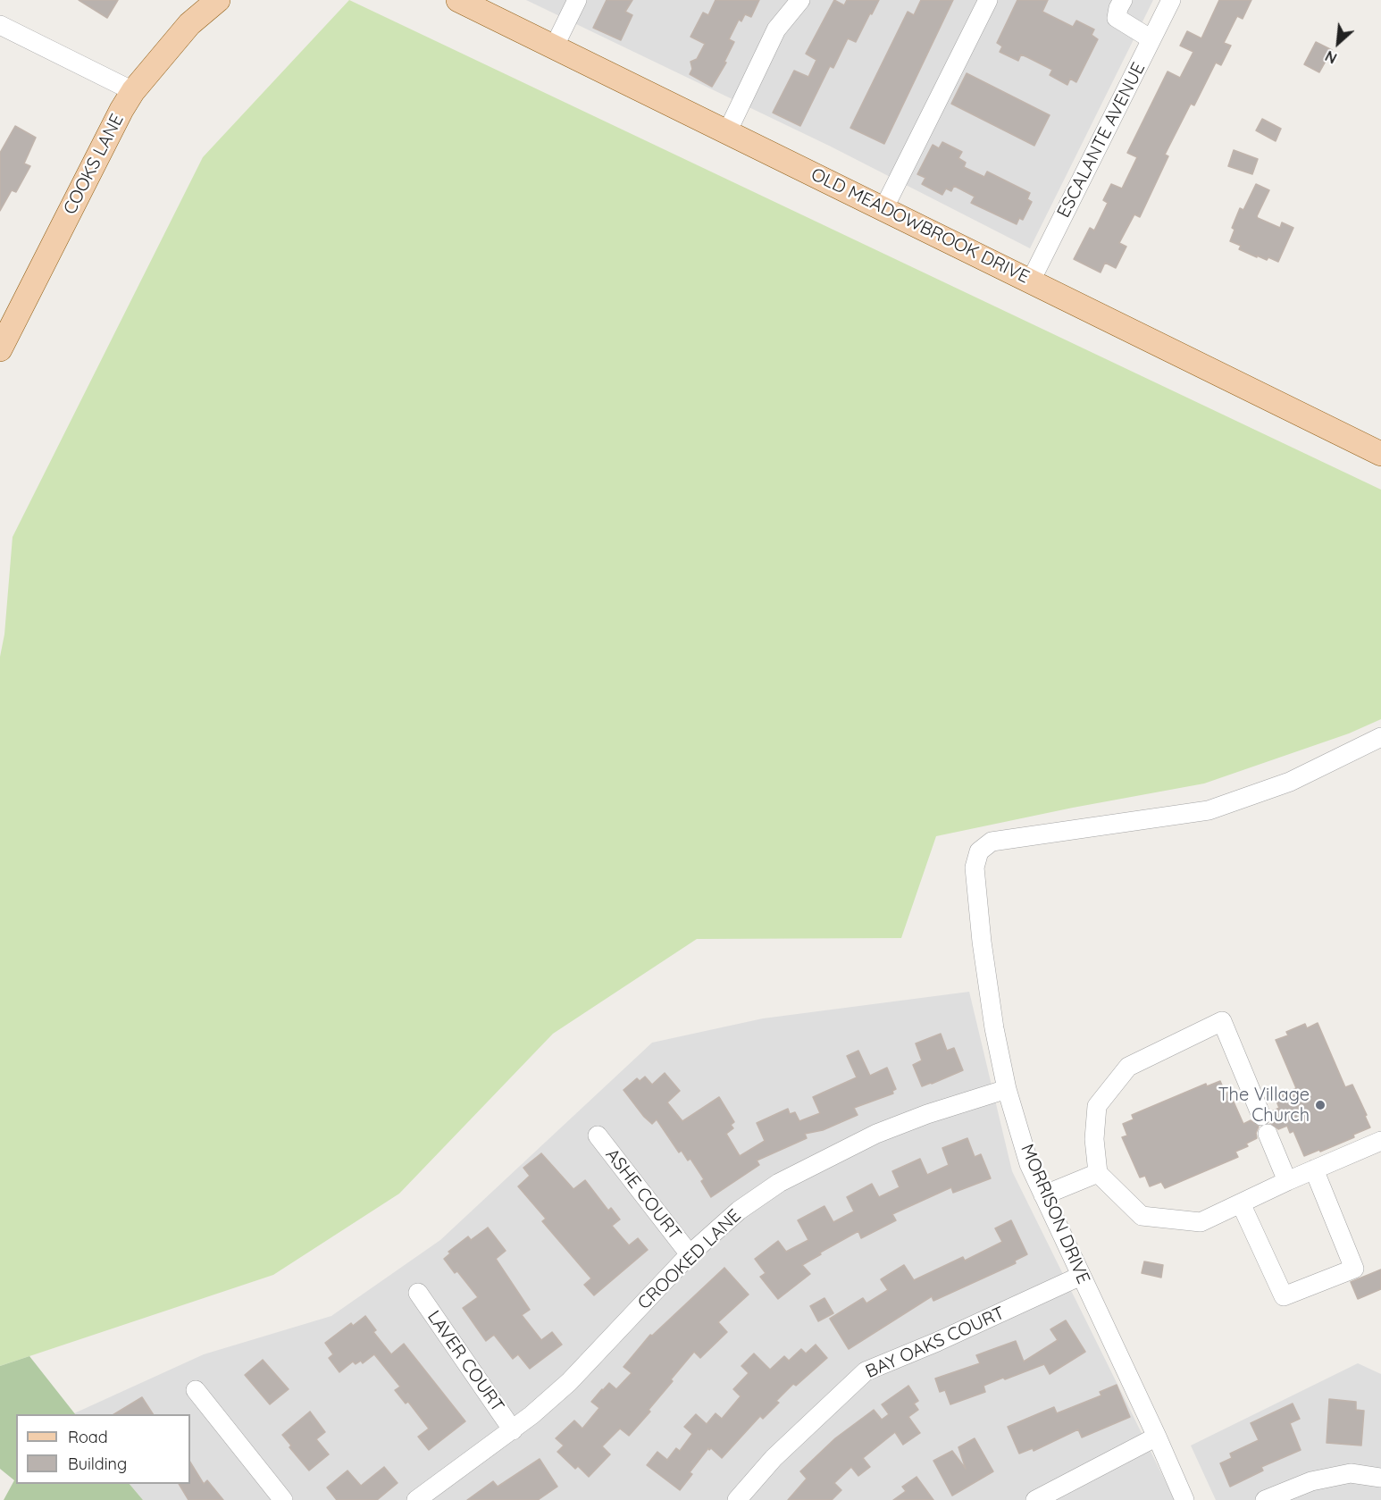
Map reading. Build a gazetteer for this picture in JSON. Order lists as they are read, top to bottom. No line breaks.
{"streets":{"main road":["COOKS LANE","OLD MEADOWBROOK DRIVE"],"street":["ESCALANTE AVENUE","ASHE COURT","MORRISON DRIVE","CROOKED LANE","BAY OAKS COURT","LAVER COURT"]},"crossings":[["ESCALANTE AVENUE","OLD MEADOWBROOK DRIVE"],["ASHE COURT","CROOKED LANE"],["MORRISON DRIVE","CROOKED LANE"],["MORRISON DRIVE","BAY OAKS COURT"],["CROOKED LANE","LAVER COURT"]],"places":["The Village Church"],"legend":["Road","Building"],"north":"bottom left"}
